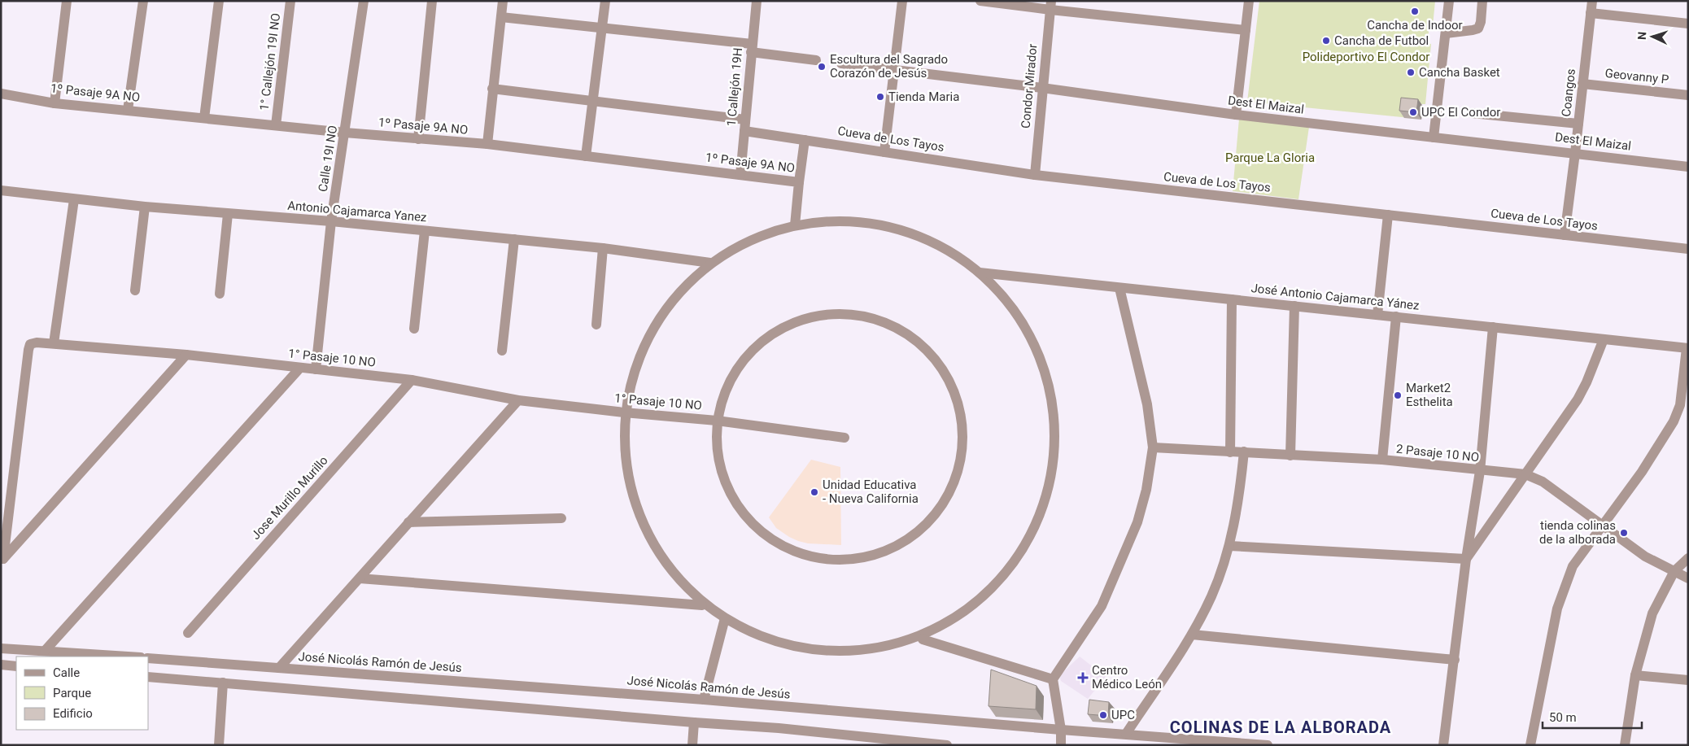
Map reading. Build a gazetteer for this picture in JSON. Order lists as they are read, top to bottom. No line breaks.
{"streets":{"street":["1° Callejón 19I NO","Geovanny P","Condor Mirador","1 Callejón 19H","1º Pasaje 9A NO","Coangos","Dest El Maizal","Cueva de Los Tayos","Calle 19I NO","Antonio Cajamarca Yanez","José Antonio Cajamarca Yánez","1° Pasaje 10 NO","2 Pasaje 10 NO","Jose Murillo Murillo","José Nicolás Ramón de Jesús"]},"crossings":[["1° Callejón 19I NO","1º Pasaje 9A NO"],["Geovanny P","Coangos"],["Condor Mirador","Dest El Maizal"],["Condor Mirador","Cueva de Los Tayos"],["1 Callejón 19H","1º Pasaje 9A NO"],["1 Callejón 19H","Cueva de Los Tayos"],["1º Pasaje 9A NO","Calle 19I NO"],["Coangos","Dest El Maizal"],["Coangos","Cueva de Los Tayos"],["Calle 19I NO","Antonio Cajamarca Yanez"],["Calle 19I NO","1° Pasaje 10 NO"],["1° Pasaje 10 NO","Jose Murillo Murillo"]],"districts":["COLINAS DE LA ALBORADA"],"parks":["Polideportivo El Condor","Parque La Gloria"],"places":{"other":["Cancha de Indoor","Cancha de Futbol","Escultura del Sagrado Corazón de Jesús","Cancha Basket","Tienda Maria","UPC El Condor","Market2 Esthelita","Unidad Educativa - Nueva California","tienda colinas de la alborada","UPC"],"health":["Centro Médico León"]},"legend":["Calle","Parque","Edificio"],"scale_bar":"50 m","north":"left"}
